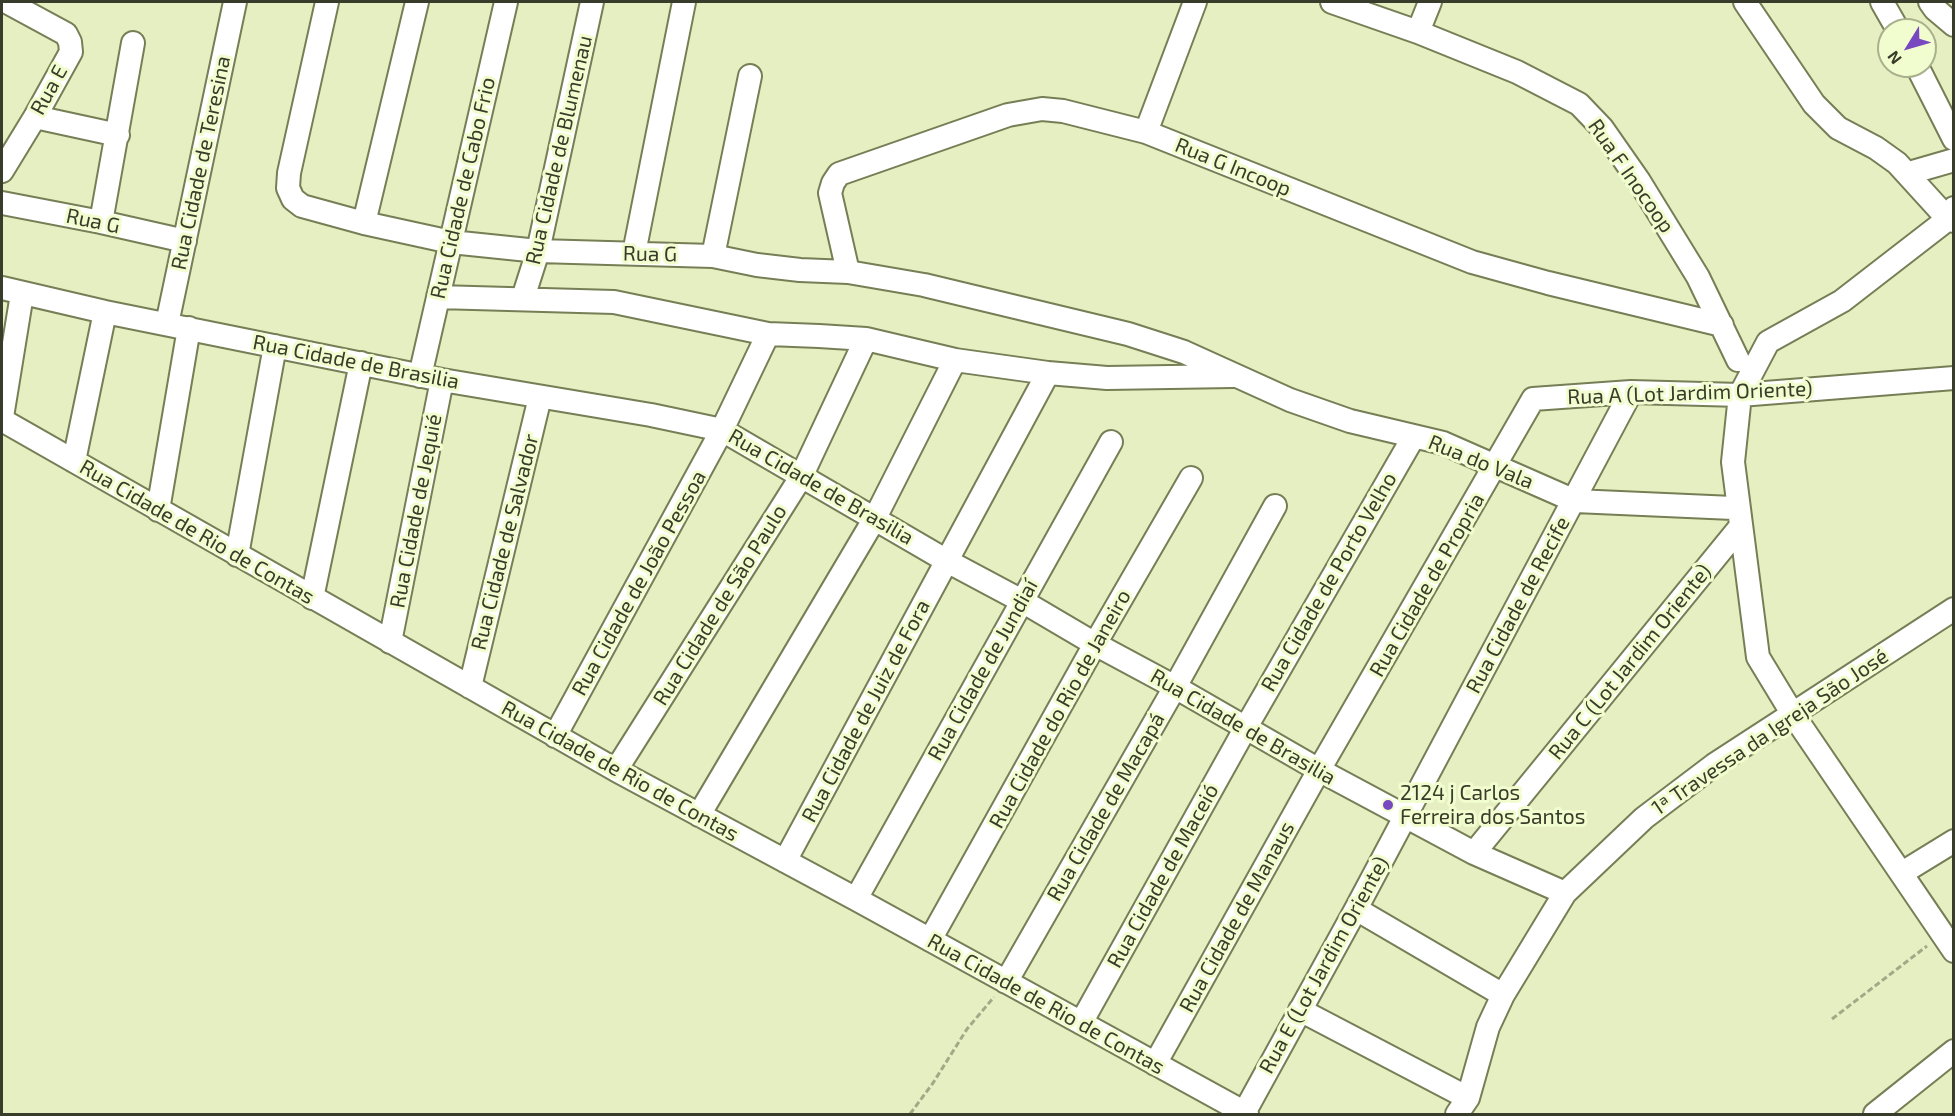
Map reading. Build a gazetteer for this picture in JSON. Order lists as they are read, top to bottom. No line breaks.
{"streets":{"street":["Rua E","Rua Cidade de Blumenau","Rua Cidade de Teresina","Rua G Incoop","Rua F Inocoop","Rua Cidade de Cabo Frio","Rua G","Rua Cidade de Brasilia","Rua A (Lot Jardim Oriente)","Rua do Vala","Rua Cidade de Jequié","Rua Cidade de Rio de Contas","Rua Cidade de Salvador","Rua Cidade de Porto Velho","Rua Cidade de João Pessoa","Rua Cidade de Propria","Rua Cidade de São Paulo","Rua Cidade de Recife","Rua C (Lot Jardim Oriente)","Rua Cidade de Jundiaí","Rua Cidade do Rio de Janeiro","Rua Cidade de Juiz de Fora","1ª Travessa da Igreja São José","Rua Cidade de Macapá","Rua Cidade de Maceió","Rua Cidade de Manaus","Rua E (Lot Jardim Oriente)"]},"crossings":[["Rua Cidade de Blumenau","Rua G"],["Rua Cidade de Teresina","Rua G"],["Rua Cidade de Teresina","Rua Cidade de Brasilia"],["Rua G Incoop","Rua F Inocoop"],["Rua G Incoop","Rua G"],["Rua Cidade de Cabo Frio","Rua G"],["Rua Cidade de Cabo Frio","Rua Cidade de Brasilia"],["Rua G","Rua do Vala"],["Rua Cidade de Brasilia","Rua Cidade de Jequié"],["Rua Cidade de Brasilia","Rua Cidade de Salvador"],["Rua Cidade de Brasilia","Rua Cidade de Porto Velho"],["Rua Cidade de Brasilia","Rua Cidade de João Pessoa"],["Rua Cidade de Brasilia","Rua Cidade de Propria"],["Rua Cidade de Brasilia","Rua Cidade de São Paulo"],["Rua Cidade de Brasilia","Rua Cidade de Recife"],["Rua Cidade de Brasilia","Rua C (Lot Jardim Oriente)"],["Rua Cidade de Brasilia","Rua Cidade de Jundiaí"],["Rua Cidade de Brasilia","Rua Cidade do Rio de Janeiro"],["Rua Cidade de Brasilia","Rua Cidade de Juiz de Fora"],["Rua Cidade de Brasilia","1ª Travessa da Igreja São José"],["Rua Cidade de Brasilia","Rua Cidade de Macapá"],["Rua Cidade de Brasilia","Rua Cidade de Maceió"],["Rua Cidade de Brasilia","Rua Cidade de Manaus"],["Rua Cidade de Brasilia","Rua E (Lot Jardim Oriente)"],["Rua A (Lot Jardim Oriente)","Rua Cidade de Propria"],["Rua A (Lot Jardim Oriente)","Rua Cidade de Recife"],["Rua do Vala","Rua Cidade de Porto Velho"],["Rua do Vala","Rua Cidade de Propria"],["Rua do Vala","Rua Cidade de Recife"],["Rua Cidade de Jequié","Rua Cidade de Rio de Contas"],["Rua Cidade de Rio de Contas","Rua Cidade de Salvador"],["Rua Cidade de Rio de Contas","Rua Cidade de João Pessoa"],["Rua Cidade de Rio de Contas","Rua Cidade de São Paulo"],["Rua Cidade de Rio de Contas","Rua Cidade de Jundiaí"],["Rua Cidade de Rio de Contas","Rua Cidade do Rio de Janeiro"],["Rua Cidade de Rio de Contas","Rua Cidade de Juiz de Fora"],["Rua Cidade de Rio de Contas","Rua Cidade de Macapá"],["Rua Cidade de Rio de Contas","Rua Cidade de Maceió"],["Rua Cidade de Rio de Contas","Rua Cidade de Manaus"],["Rua Cidade de Rio de Contas","Rua E (Lot Jardim Oriente)"],["Rua Cidade de Porto Velho","Rua Cidade de Maceió"],["Rua Cidade de Propria","Rua Cidade de Manaus"],["Rua Cidade de Recife","Rua E (Lot Jardim Oriente)"]],"places":["2124 j Carlos Ferreira dos Santos"],"north":"bottom left"}
